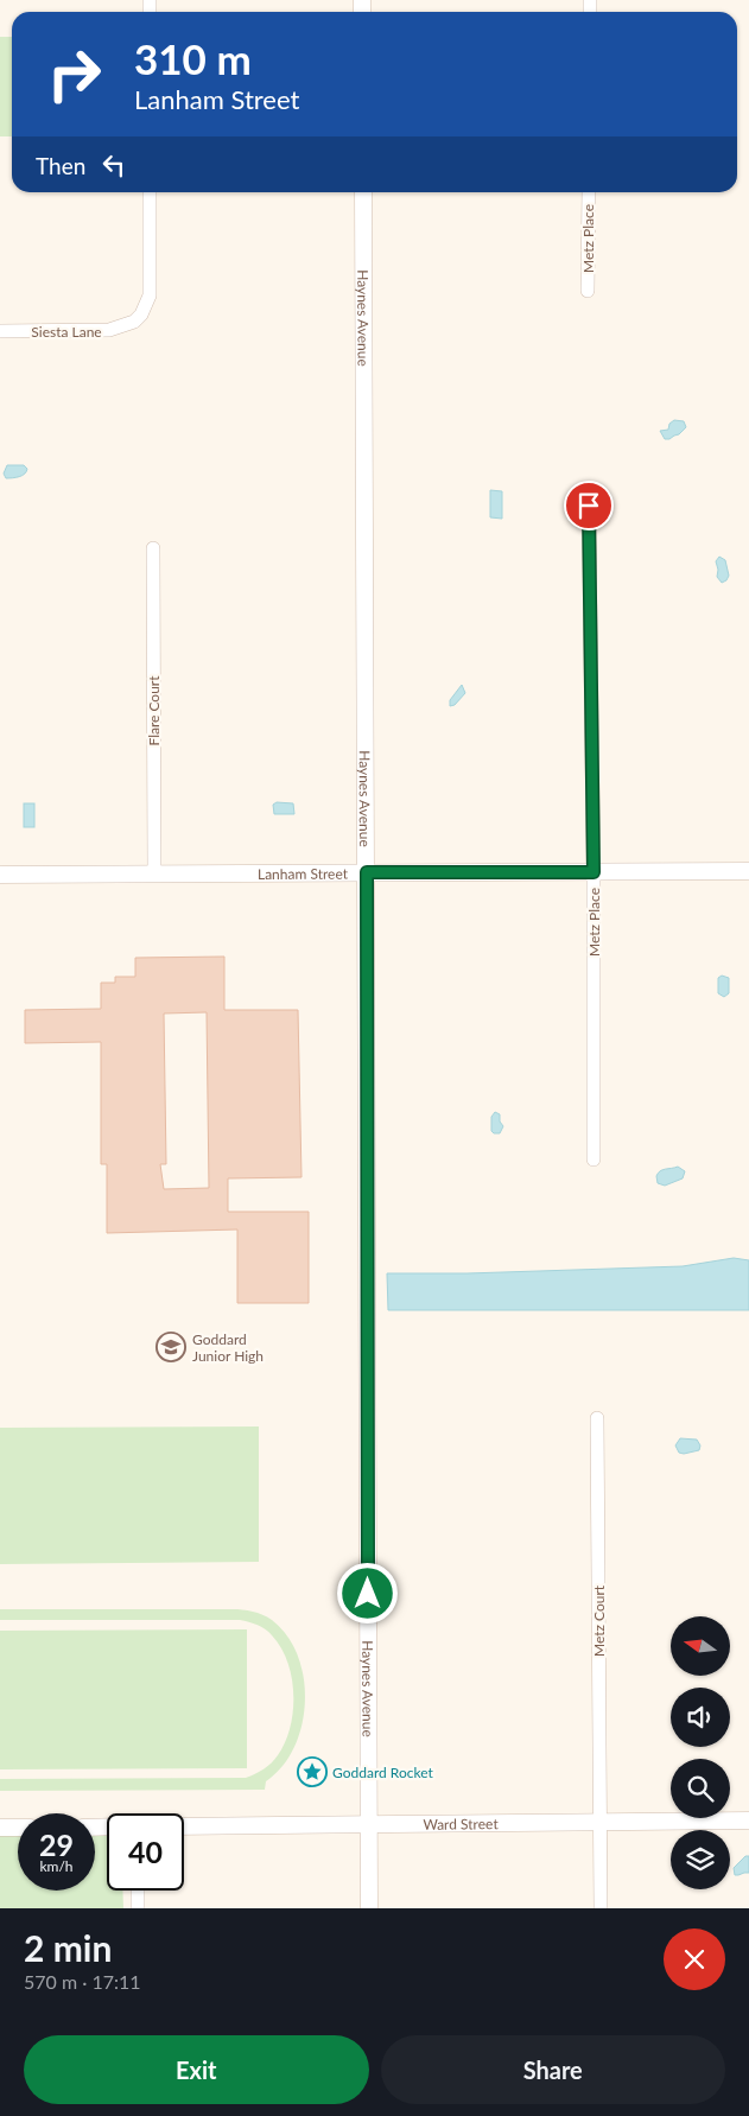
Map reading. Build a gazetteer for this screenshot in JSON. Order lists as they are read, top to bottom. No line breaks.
{"streets":{"street":["Metz Place","Haynes Avenue","Siesta Lane","Flare Court","Lanham Street","Metz Court","Ward Street"]},"crossings":[["Metz Place","Lanham Street"],["Haynes Avenue","Lanham Street"],["Haynes Avenue","Ward Street"],["Flare Court","Lanham Street"],["Metz Court","Ward Street"]],"places":{"school or university":["Goddard Junior High"],"place":["Goddard Rocket"]},"north":"left","page":{"turn":["310 m","Lanham Street"],"then":"Then","speed":"29 km/h","limit":"40","heading":["2 min","570 m · 17:11"],"buttons":["Exit","Share"]}}
